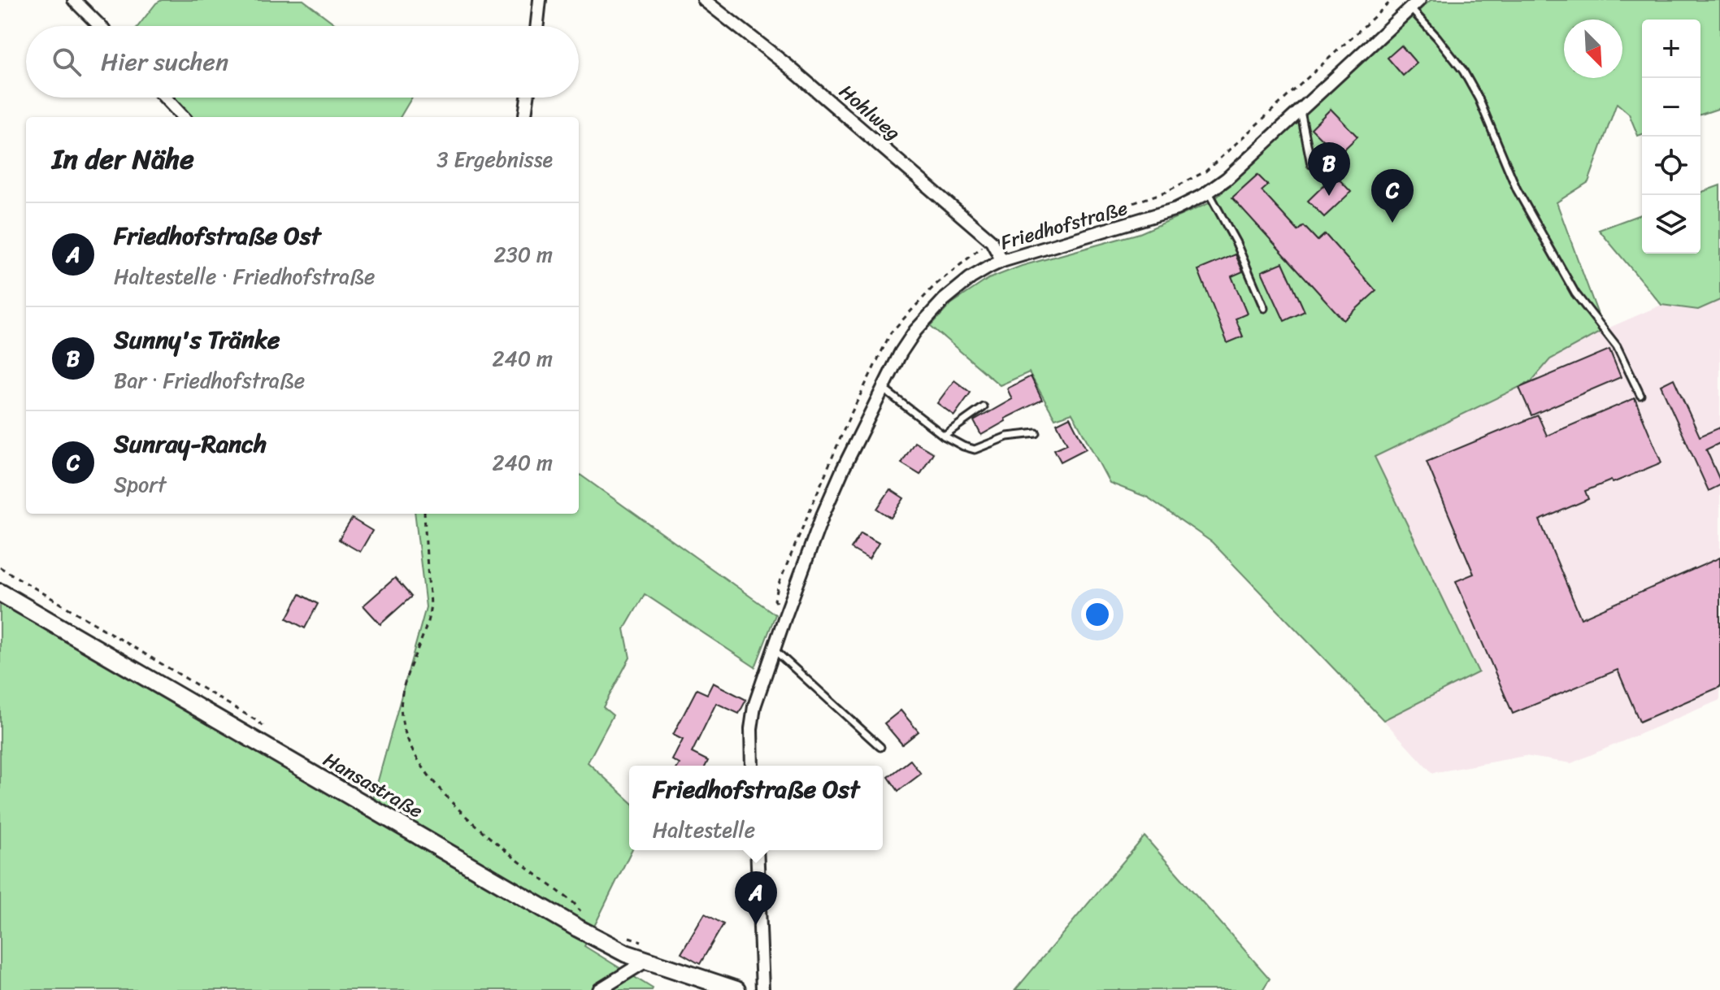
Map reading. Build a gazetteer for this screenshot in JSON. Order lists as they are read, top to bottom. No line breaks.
{"streets":{"street":["Hohlweg","Friedhofstraße","Hansastraße"]},"crossings":[["Hohlweg","Friedhofstraße"]],"north":"bottom right","page":{"map_buttons":["+","−"],"search":"Hier suchen","heading":["In der Nähe","3 Ergebnisse"],"pins":["B","C","A"],"list":[{"mark":"A","name":"Friedhofstraße Ost","note":"Haltestelle · Friedhofstraße","value":"230 m"},{"mark":"B","name":"Sunny's Tränke","note":"Bar · Friedhofstraße","value":"240 m"},{"mark":"C","name":"Sunray-Ranch","note":"Sport","value":"240 m"}],"popup":["Friedhofstraße Ost","Haltestelle"]}}
